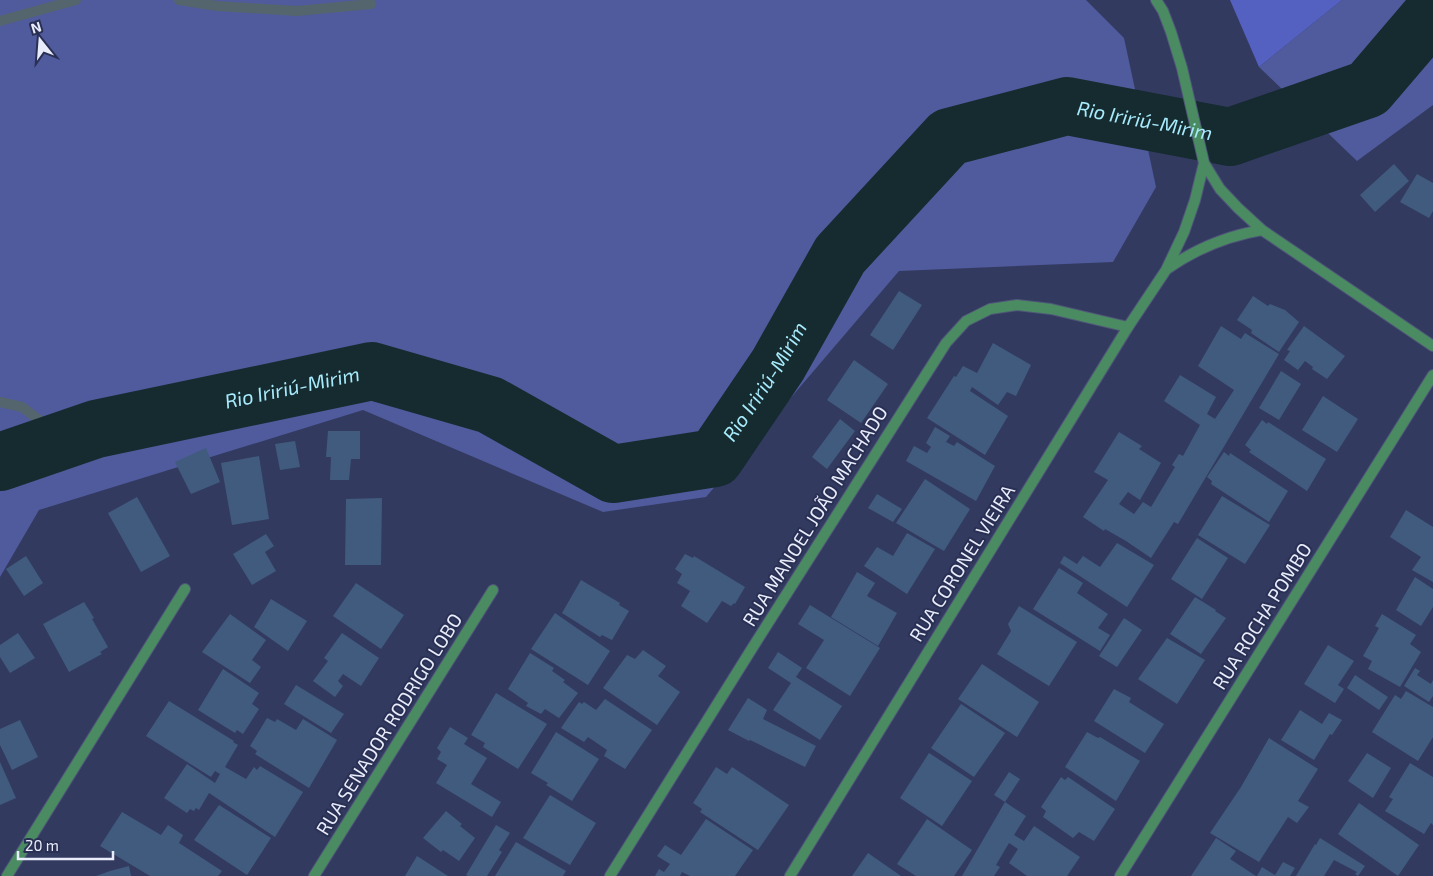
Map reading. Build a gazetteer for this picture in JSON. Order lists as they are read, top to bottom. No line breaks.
{"streets":{"street":["RUA MANOEL JOÃO MACHADO","RUA CORONEL VIEIRA","RUA ROCHA POMBO","RUA SENADOR RODRIGO LOBO"]},"crossings":[["RUA MANOEL JOÃO MACHADO","RUA CORONEL VIEIRA"]],"water":["Rio Iririú-Mirim"],"scale_bar":"20 m","north":"top"}
